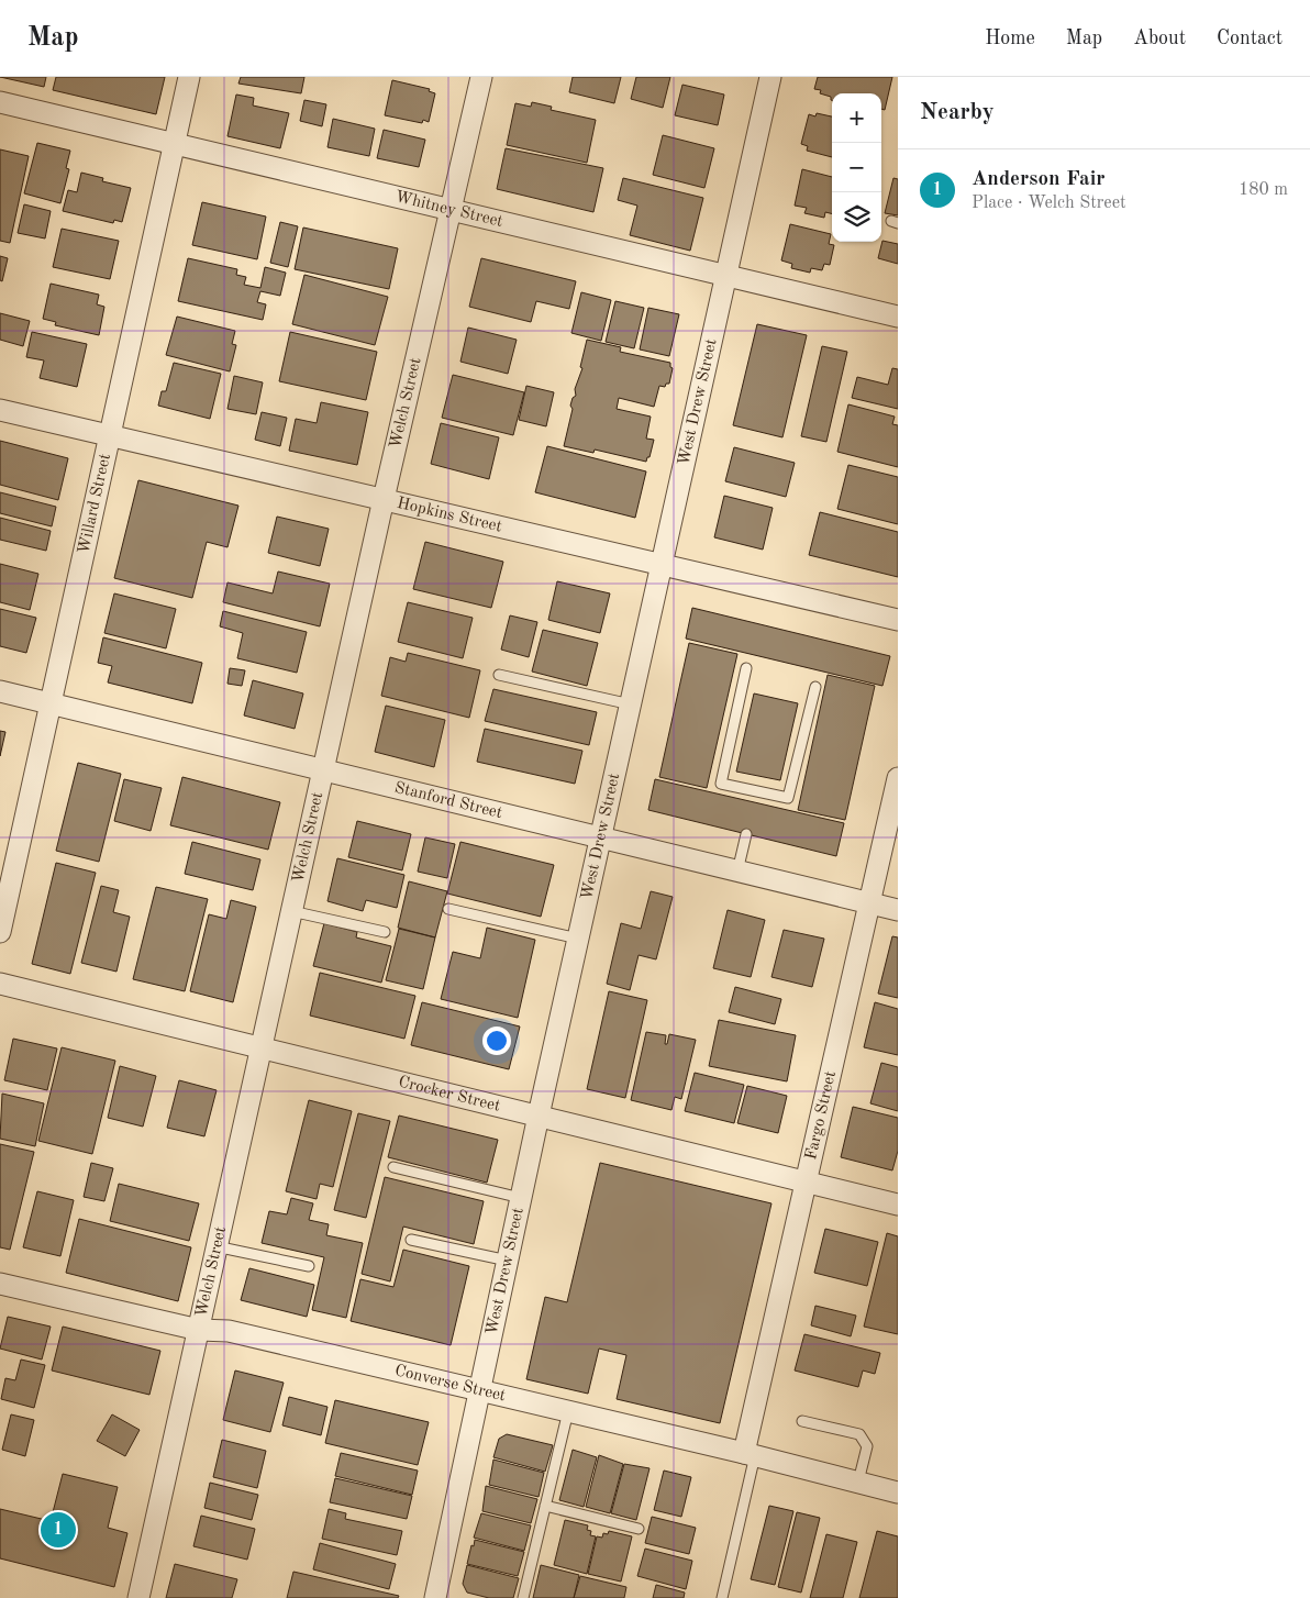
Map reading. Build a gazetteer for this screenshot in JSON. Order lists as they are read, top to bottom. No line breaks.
{"streets":{"street":["Whitney Street","West Drew Street","Welch Street","Willard Street","Hopkins Street","Stanford Street","Crocker Street","Fargo Street","Converse Street"]},"crossings":[["Whitney Street","West Drew Street"],["Whitney Street","Welch Street"],["Whitney Street","Willard Street"],["West Drew Street","Hopkins Street"],["West Drew Street","Stanford Street"],["West Drew Street","Crocker Street"],["West Drew Street","Converse Street"],["Welch Street","Hopkins Street"],["Welch Street","Stanford Street"],["Welch Street","Crocker Street"],["Welch Street","Converse Street"],["Willard Street","Hopkins Street"],["Willard Street","Stanford Street"],["Stanford Street","Fargo Street"],["Crocker Street","Fargo Street"],["Fargo Street","Converse Street"]],"page":{"header":"Map","nav":["Home","Map","About","Contact"],"heading":"Nearby","map_buttons":["+","−"],"list":[{"mark":"1","name":"Anderson Fair","note":"Place · Welch Street","value":"180 m"}],"pins":"1"}}
